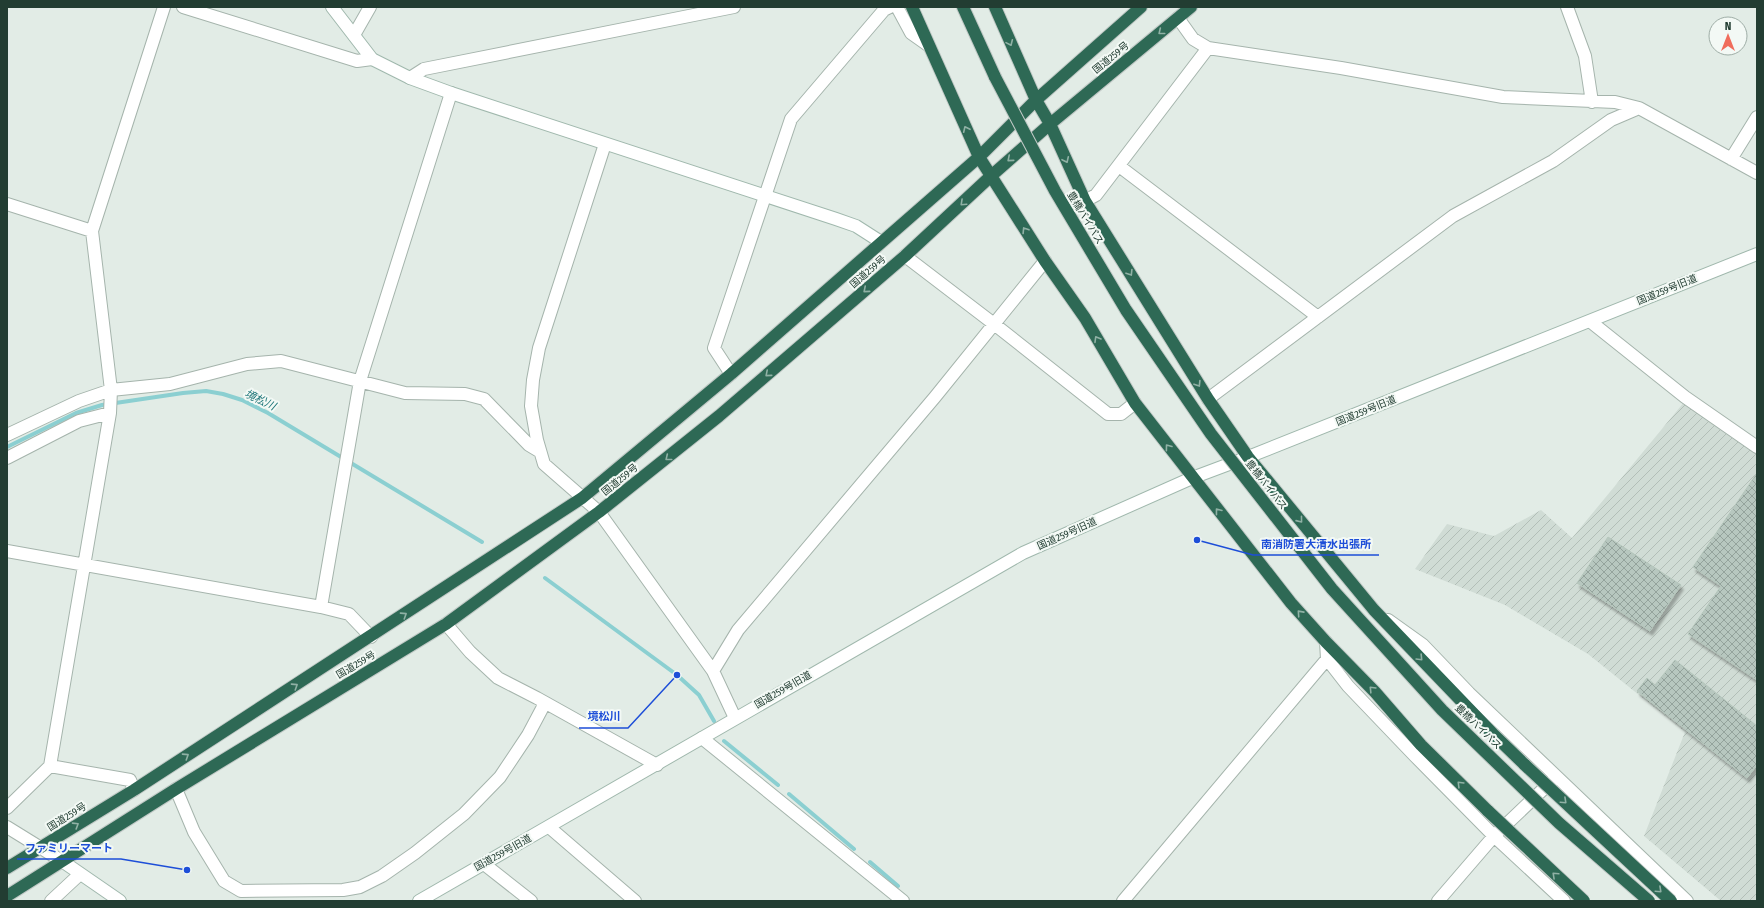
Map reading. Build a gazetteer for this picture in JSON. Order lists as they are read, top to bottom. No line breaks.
{"streets":{"highway":["国道259号","豊橋バイパス"],"street":["国道259号旧道"]},"water":["境松川"],"places":["南消防署大清水出張所","境松川","ファミリーマート"],"north":"top"}
